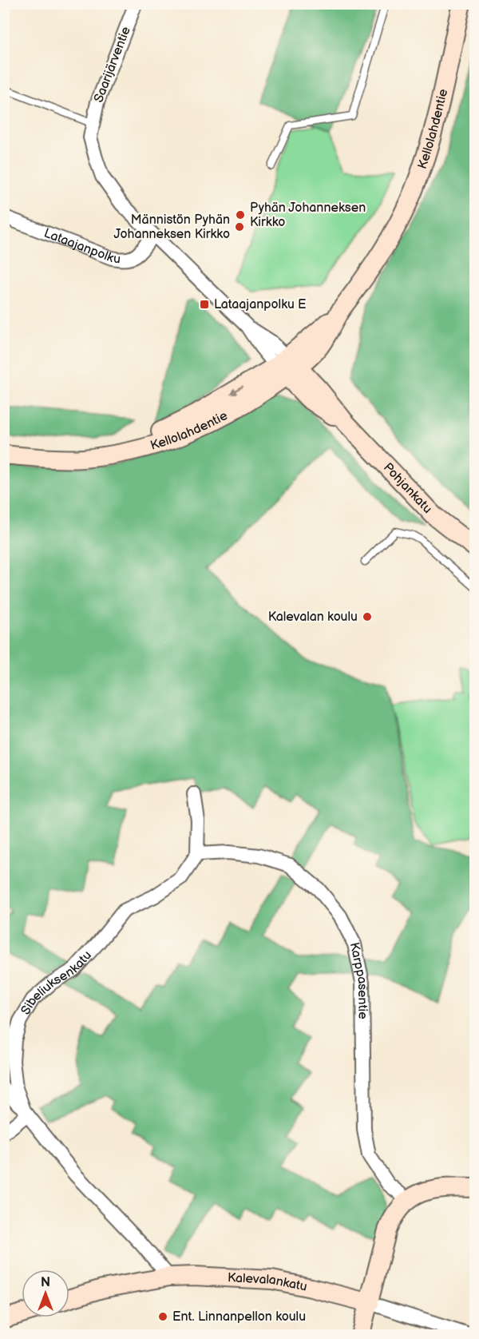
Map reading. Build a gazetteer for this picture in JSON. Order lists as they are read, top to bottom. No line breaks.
{"streets":{"main road":["Kellolahdentie","Pohjankatu","Kalevalankatu"],"street":["Saarijärventie","Lataajanpolku","Karppasentie","Sibeliuksenkatu"]},"crossings":[["Saarijärventie","Kellolahdentie"],["Saarijärventie","Lataajanpolku"],["Saarijärventie","Pohjankatu"],["Kellolahdentie","Pohjankatu"],["Karppasentie","Sibeliuksenkatu"],["Sibeliuksenkatu","Kalevalankatu"]],"places":{"other":["Pyhän Johanneksen Kirkko","Männistön Pyhän Johanneksen Kirkko","Kalevalan koulu","Ent. Linnanpellon koulu"],"transit":["Lataajanpolku E"]},"north":"top"}
